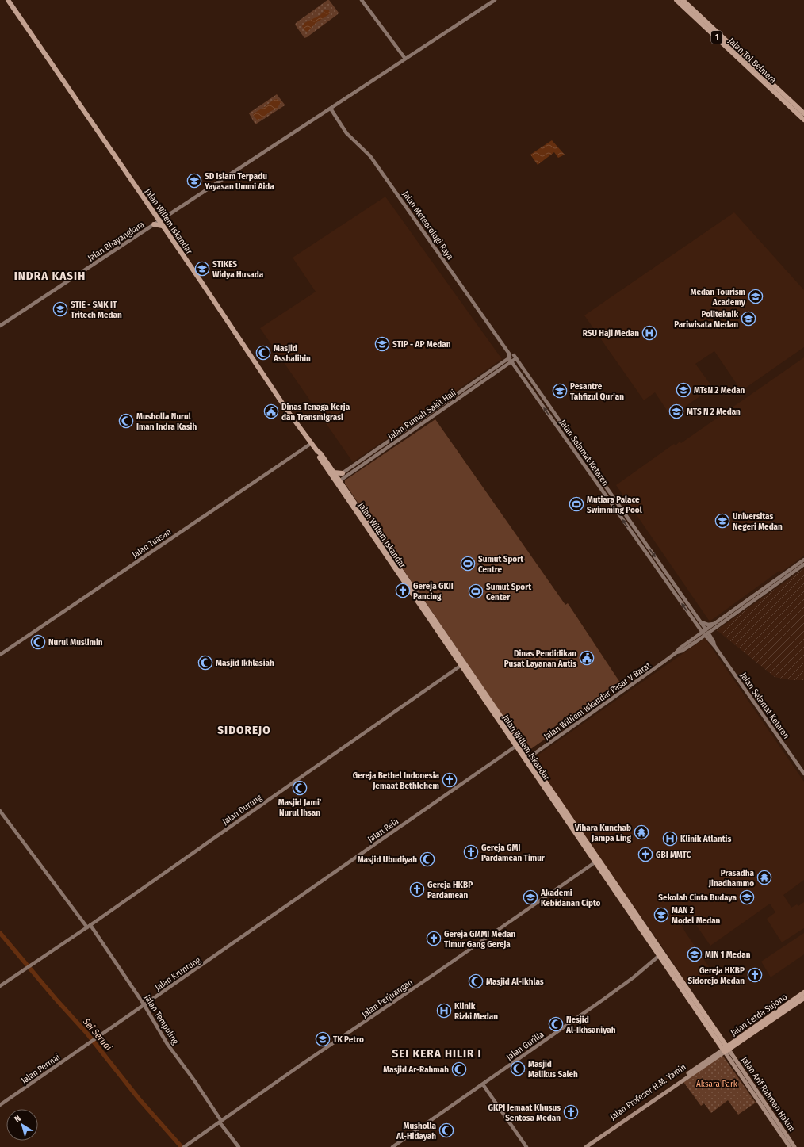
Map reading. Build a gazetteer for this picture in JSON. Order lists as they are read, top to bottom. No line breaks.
{"streets":{"highway":["1","Jalan Tol Belmera","Jalan Willem Iskandar","Jalan Letda Sujono"],"main road":["Jalan Profesor H.M. Yamin","Jalan Arif Rahman Hakim"],"street":["Jalan Meteorologi Raya","Jalan Bhayangkara","Jalan Rumah Sakit Haji","Jalan Selamat Ketaren","Jalan Tuasan","Jalan Williem Iskandar Pasar V Barat","Jalan Durung","Jalan Rela","Jalan Kruntung","Jalan Perjuangan","Jalan Tempuling","Jalan Gurilla","Jalan Permai"]},"crossings":[["Jalan Willem Iskandar","Jalan Bhayangkara"],["Jalan Willem Iskandar","Jalan Rumah Sakit Haji"],["Jalan Willem Iskandar","Jalan Tuasan"],["Jalan Willem Iskandar","Jalan Williem Iskandar Pasar V Barat"],["Jalan Willem Iskandar","Jalan Durung"],["Jalan Willem Iskandar","Jalan Rela"],["Jalan Willem Iskandar","Jalan Perjuangan"],["Jalan Willem Iskandar","Jalan Letda Sujono"],["Jalan Willem Iskandar","Jalan Gurilla"],["Jalan Willem Iskandar","Jalan Profesor H.M. Yamin"],["Jalan Willem Iskandar","Jalan Arif Rahman Hakim"],["Jalan Rumah Sakit Haji","Jalan Selamat Ketaren"],["Jalan Selamat Ketaren","Jalan Williem Iskandar Pasar V Barat"],["Jalan Durung","Jalan Tempuling"],["Jalan Rela","Jalan Kruntung"],["Jalan Kruntung","Jalan Tempuling"],["Jalan Kruntung","Jalan Permai"],["Jalan Perjuangan","Jalan Tempuling"],["Jalan Letda Sujono","Jalan Profesor H.M. Yamin"],["Jalan Letda Sujono","Jalan Arif Rahman Hakim"],["Jalan Profesor H.M. Yamin","Jalan Arif Rahman Hakim"]],"districts":["INDRA KASIH","SIDOREJO","SEI KERA HILIR I"],"water":["Sei Seruai"],"parks":["Aksara Park"],"places":{"school or university":["SD Islam Terpadu Yayasan Ummi Aida","STIKES Widya Husada","Medan Tourism Academy","STIE - SMK IT Tritech Medan","Politeknik Pariwisata Medan","STIP - AP Medan","MTsN 2 Medan","Pesantre Tahfizul Qur'an","MTS N 2 Medan","Universitas Negeri Medan","Akademi Kebidanan Cipto","Sekolah Cinta Budaya","MAN 2 Model Medan","MIN 1 Medan","TK Petro"],"hospital":["RSU Haji Medan","Klinik Atlantis","Klinik Rizki Medan"],"mosque":["Masjid Asshalihin","Musholla Nurul Iman Indra Kasih","Nurul Muslimin","Masjid Ikhlasiah","Masjid Jami' Nurul Ihsan","Masjid Ubudiyah","Masjid Al-Ikhlas","Nesjid Al-Ikhsaniyah","Masjid Malikus Saleh","Masjid Ar-Rahmah","Musholla Al-Hidayah"],"public building":["Dinas Tenaga Kerja dan Transmigrasi","Dinas Pendidikan Pusat Layanan Autis"],"sports":["Mutiara Palace Swimming Pool","Sumut Sport Centre","Sumut Sport Center"],"church":["Gereja GKII Pancing","Gereja Bethel Indonesia Jemaat Bethlehem","Gereja GMI Pardamean Timur","GBI MMTC","Gereja HKBP Pardamean","Gereja GMMI Medan Timur Gang Gereja","Gereja HKBP Sidorejo Medan","GKPI Jemaat Khusus Sentosa Medan"],"temple":["Vihara Kunchab Jampa Ling","Prasadha Jinadhammo"]},"north":"top left"}
